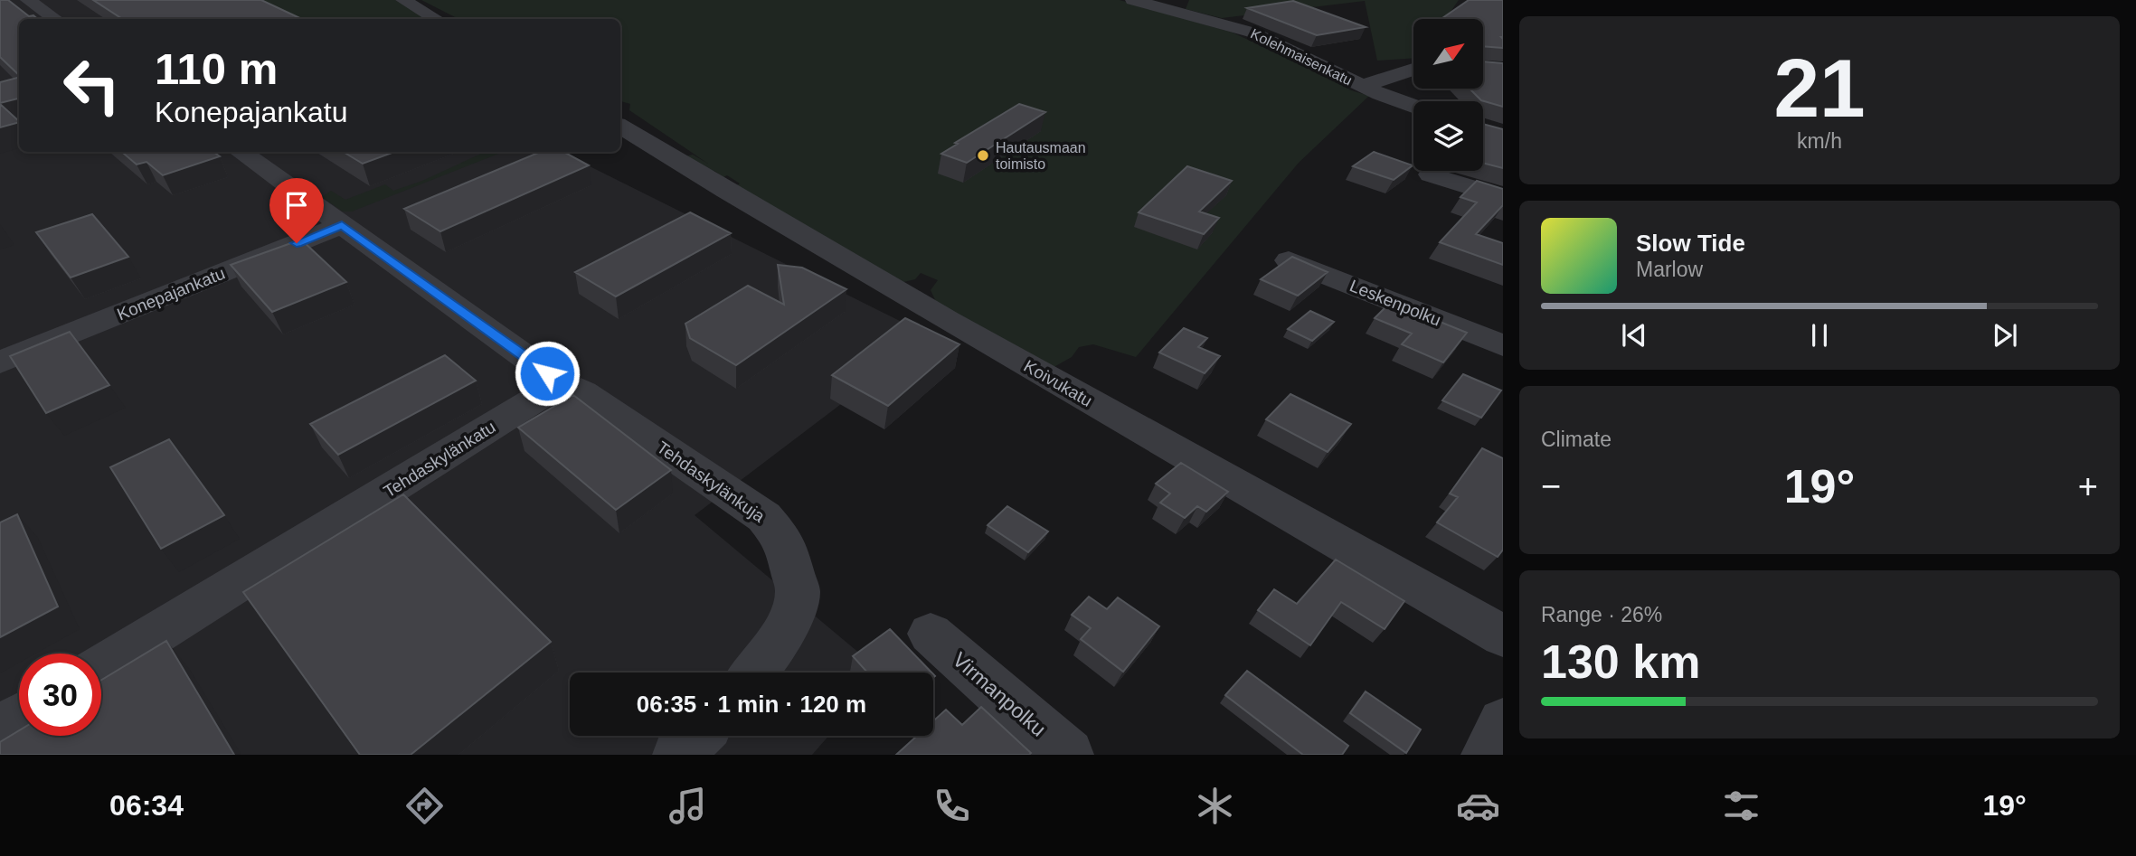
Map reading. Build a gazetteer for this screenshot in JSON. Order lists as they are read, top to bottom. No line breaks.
{"streets":{"street":["Kolehmaisenkatu","Konepajankatu","Leskenpolku","Koivukatu","Tehdaskylänkatu","Tehdaskylänkuja","Virmanpolku"]},"crossings":[["Tehdaskylänkatu","Tehdaskylänkuja"]],"places":["Hautausmaan toimisto"],"north":"top right","page":{"tile":[["21","km/h"],"Climate",["Range · 26%","130 km"]],"turn":["110 m","Konepajankatu"],"song":["Slow Tide","Marlow"],"heat":["−","19°","+"],"limit":"30","trip":"06:35 · 1 min · 120 m","tabs":["06:34","19°"]}}
